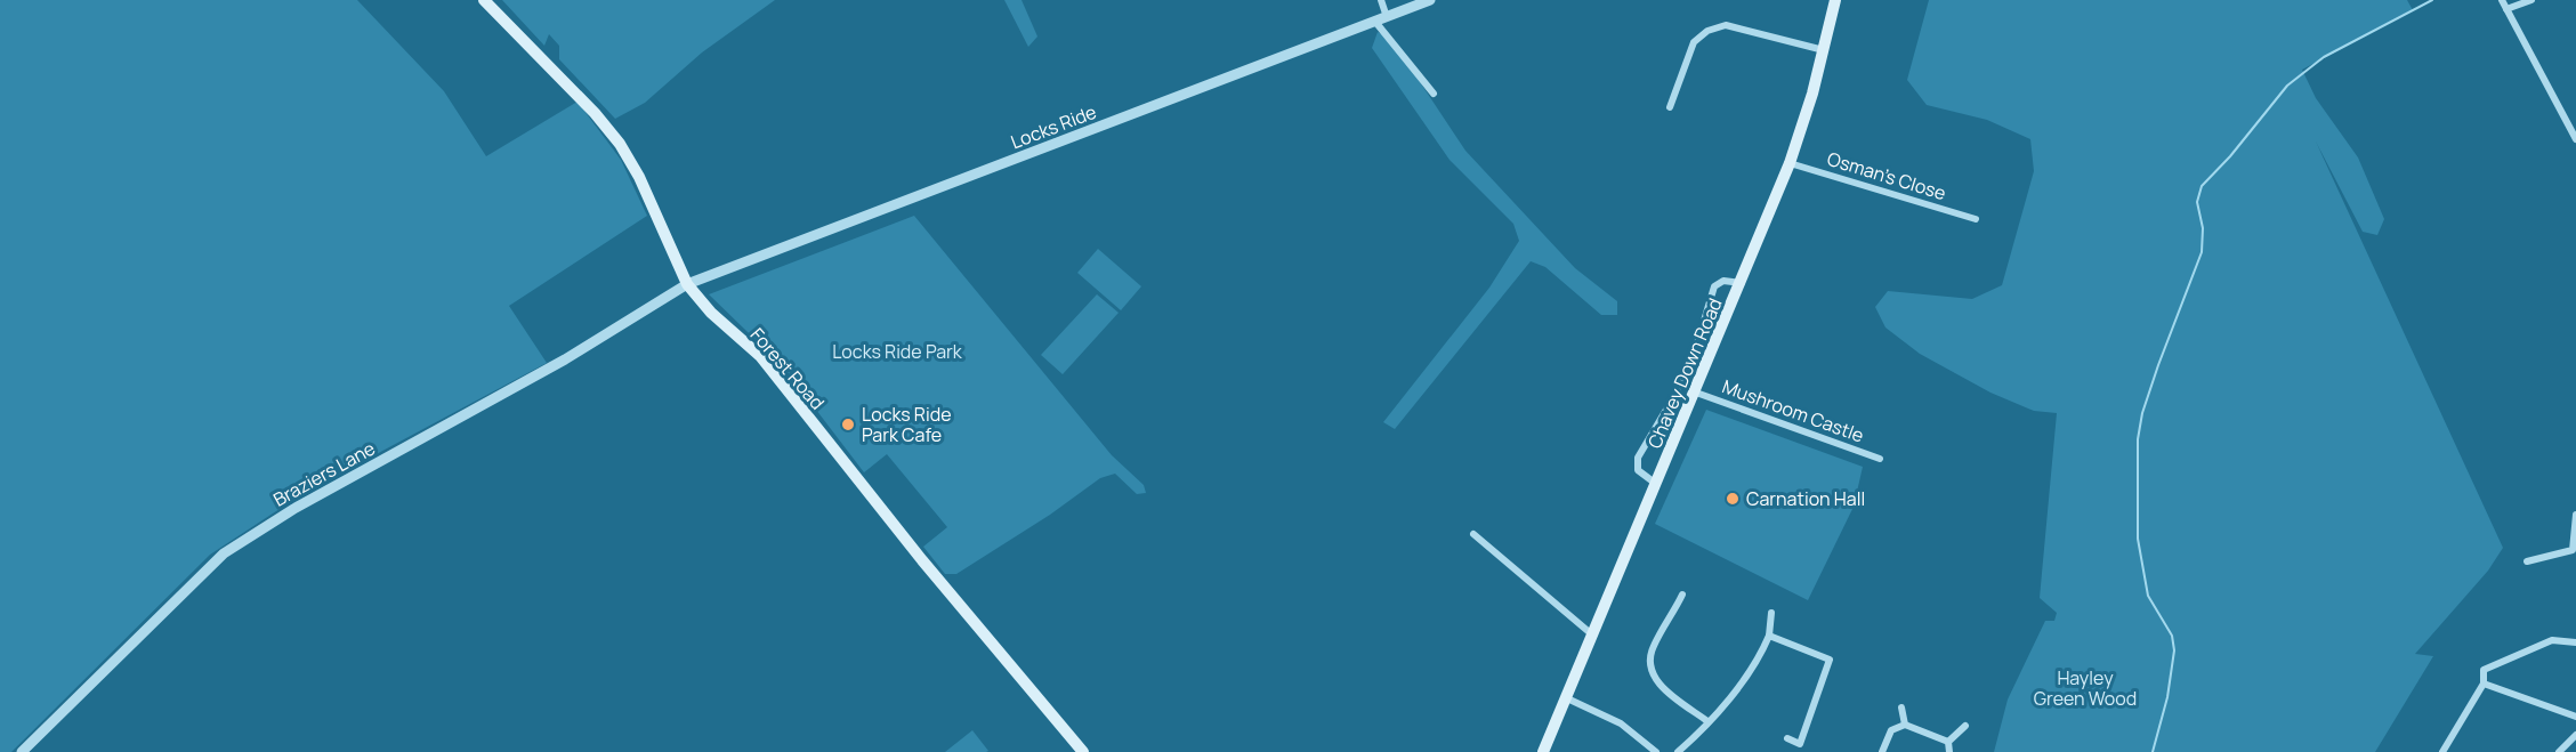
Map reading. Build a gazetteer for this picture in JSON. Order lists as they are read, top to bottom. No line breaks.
{"streets":{"main road":["Forest Road","Chavey Down Road"],"street":["Locks Ride","Osman's Close","Mushroom Castle","Braziers Lane"]},"crossings":[["Locks Ride","Forest Road"],["Locks Ride","Braziers Lane"],["Osman's Close","Chavey Down Road"],["Forest Road","Braziers Lane"],["Chavey Down Road","Mushroom Castle"]],"parks":["Locks Ride Park","Hayley Green Wood"],"places":["Locks Ride Park Cafe","Carnation Hall"]}
